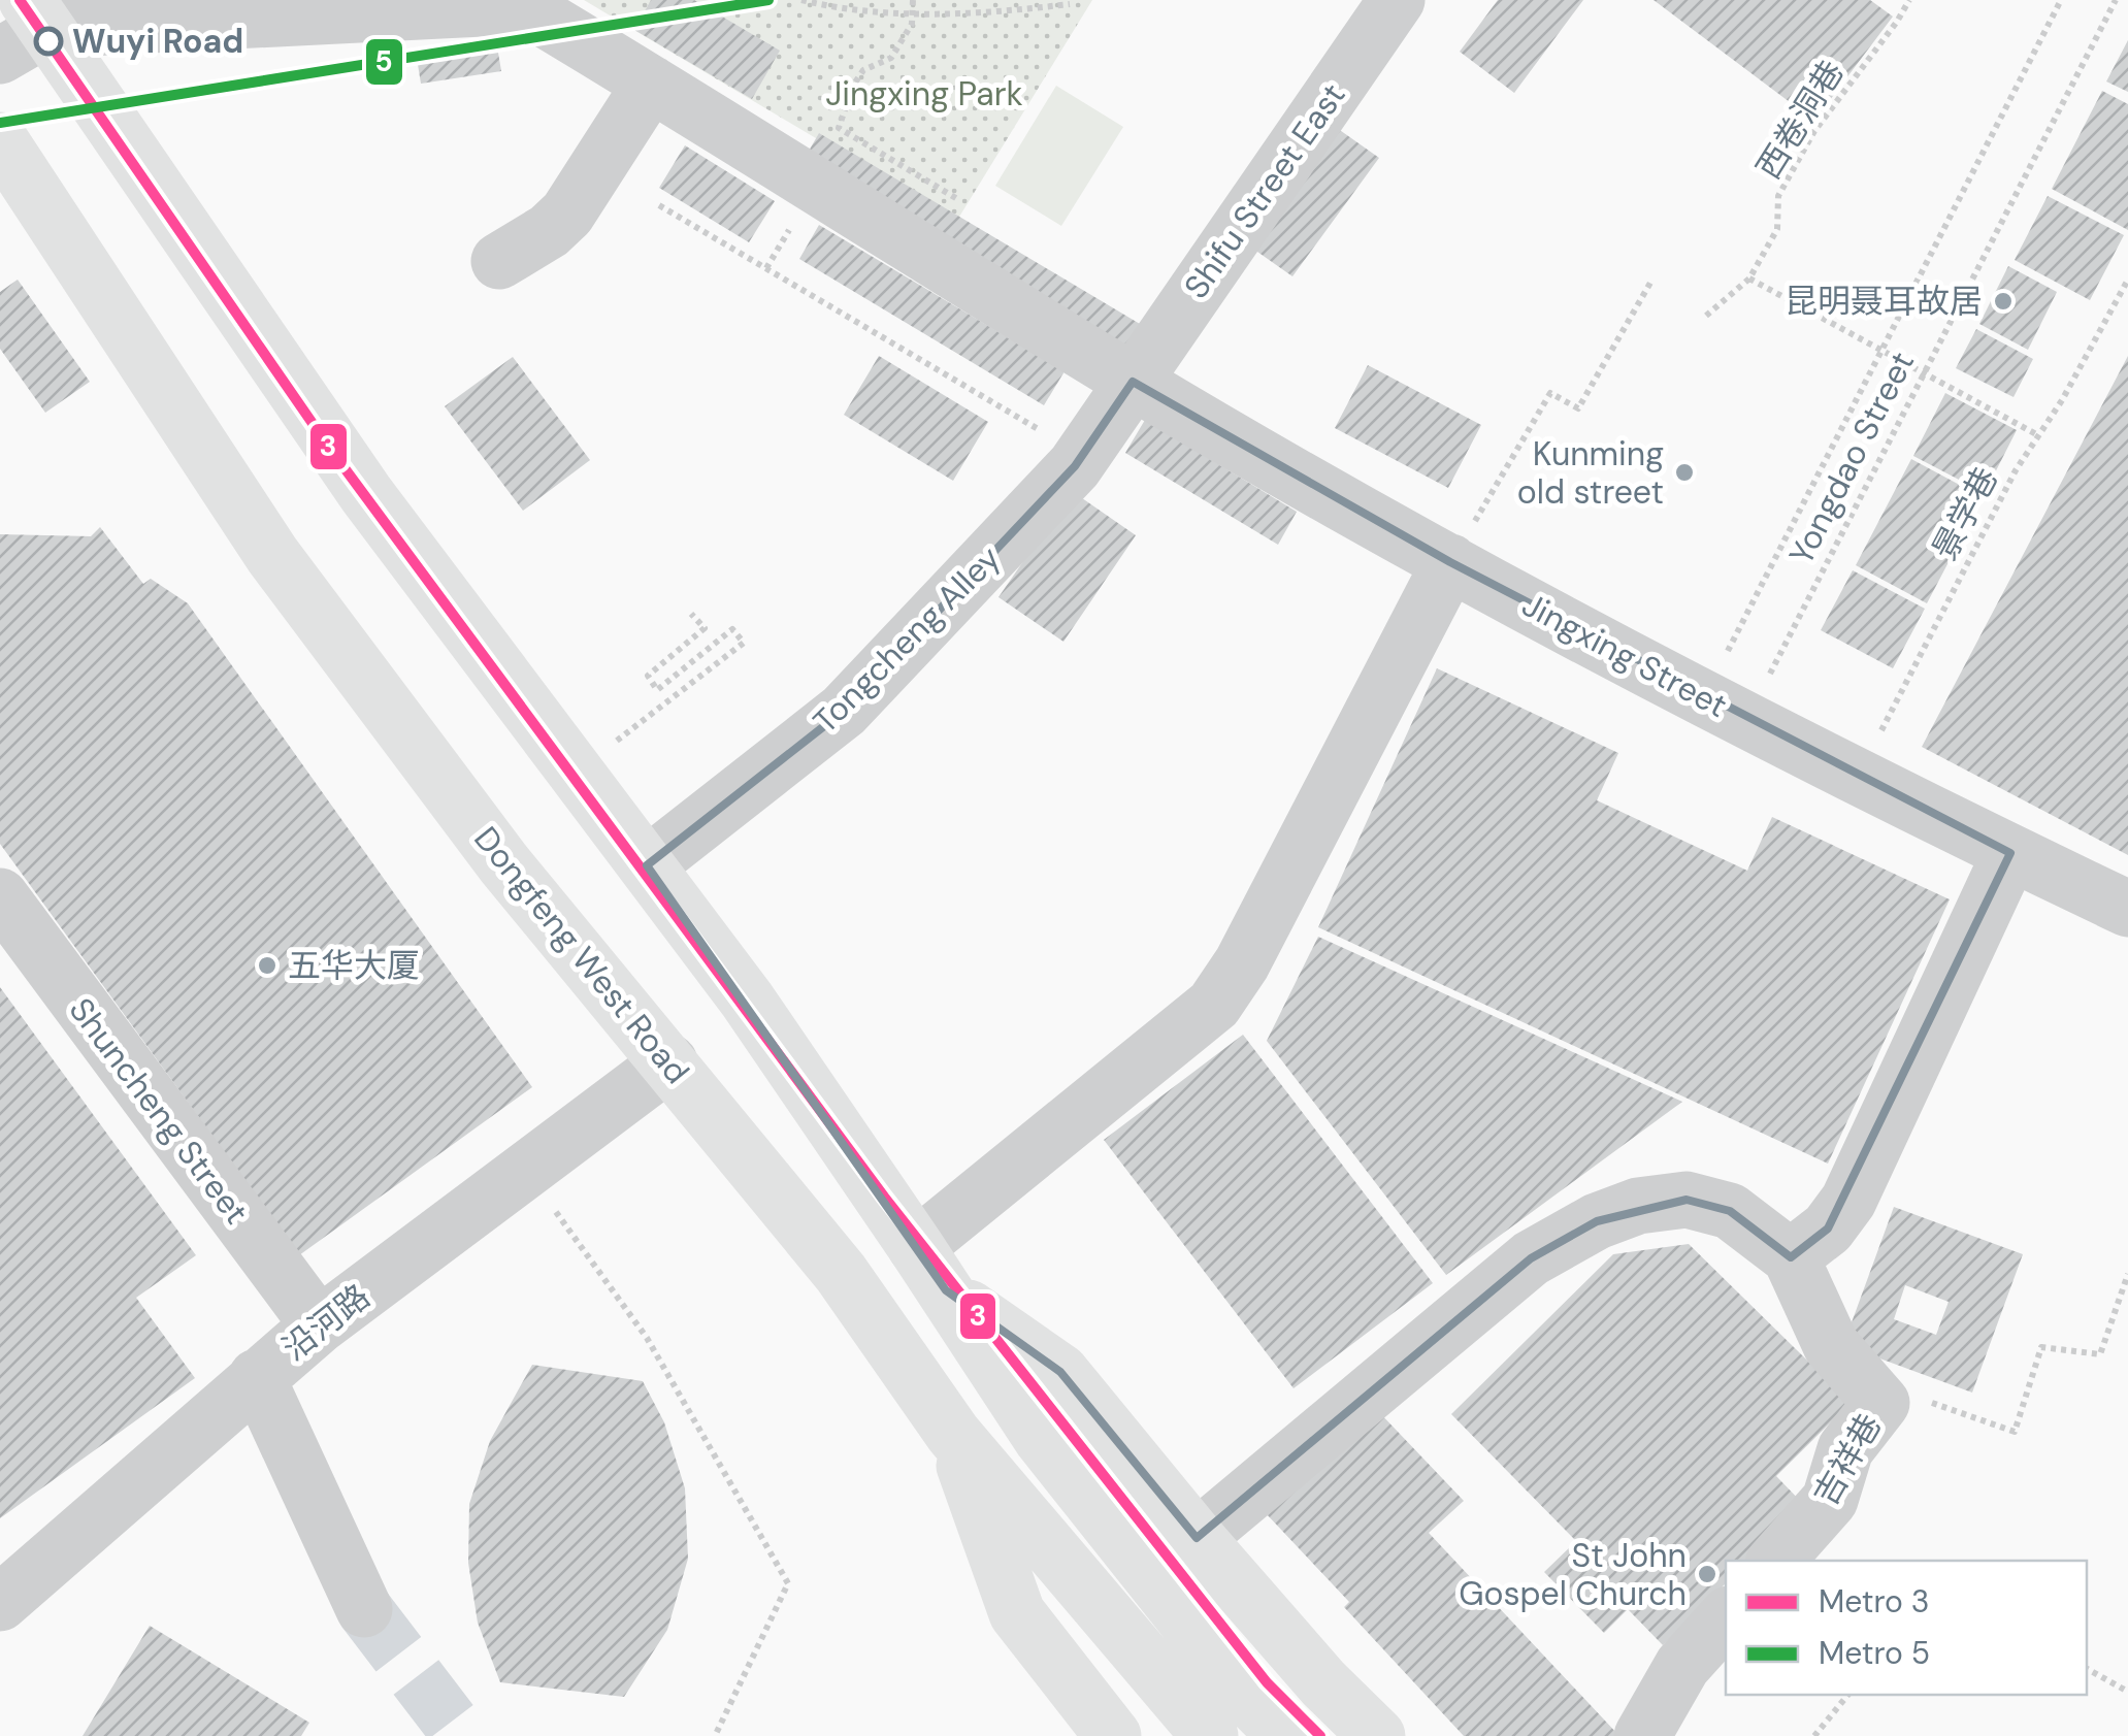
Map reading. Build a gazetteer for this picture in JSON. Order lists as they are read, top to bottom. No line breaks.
{"streets":{"main road":["Dongfeng West Road"],"street":["Shifu Street East","Tongcheng Alley","Jingxing Street","Shuncheng Street","沿河路","吉祥巷"],"path":["西卷洞巷","Yongdao Street","景学巷"]},"crossings":[["Shifu Street East","Tongcheng Alley"],["Shifu Street East","Jingxing Street"],["Yongdao Street","Jingxing Street"],["景学巷","Jingxing Street"],["Tongcheng Alley","Jingxing Street"],["Dongfeng West Road","沿河路"],["Shuncheng Street","沿河路"]],"parks":["Jingxing Park"],"places":["Wuyi Road","昆明聂耳故居","Kunming old street","五华大厦","St John Gospel Church"],"lines":["metro line 3","metro line 5"],"legend":["Metro 3","Metro 5"]}
